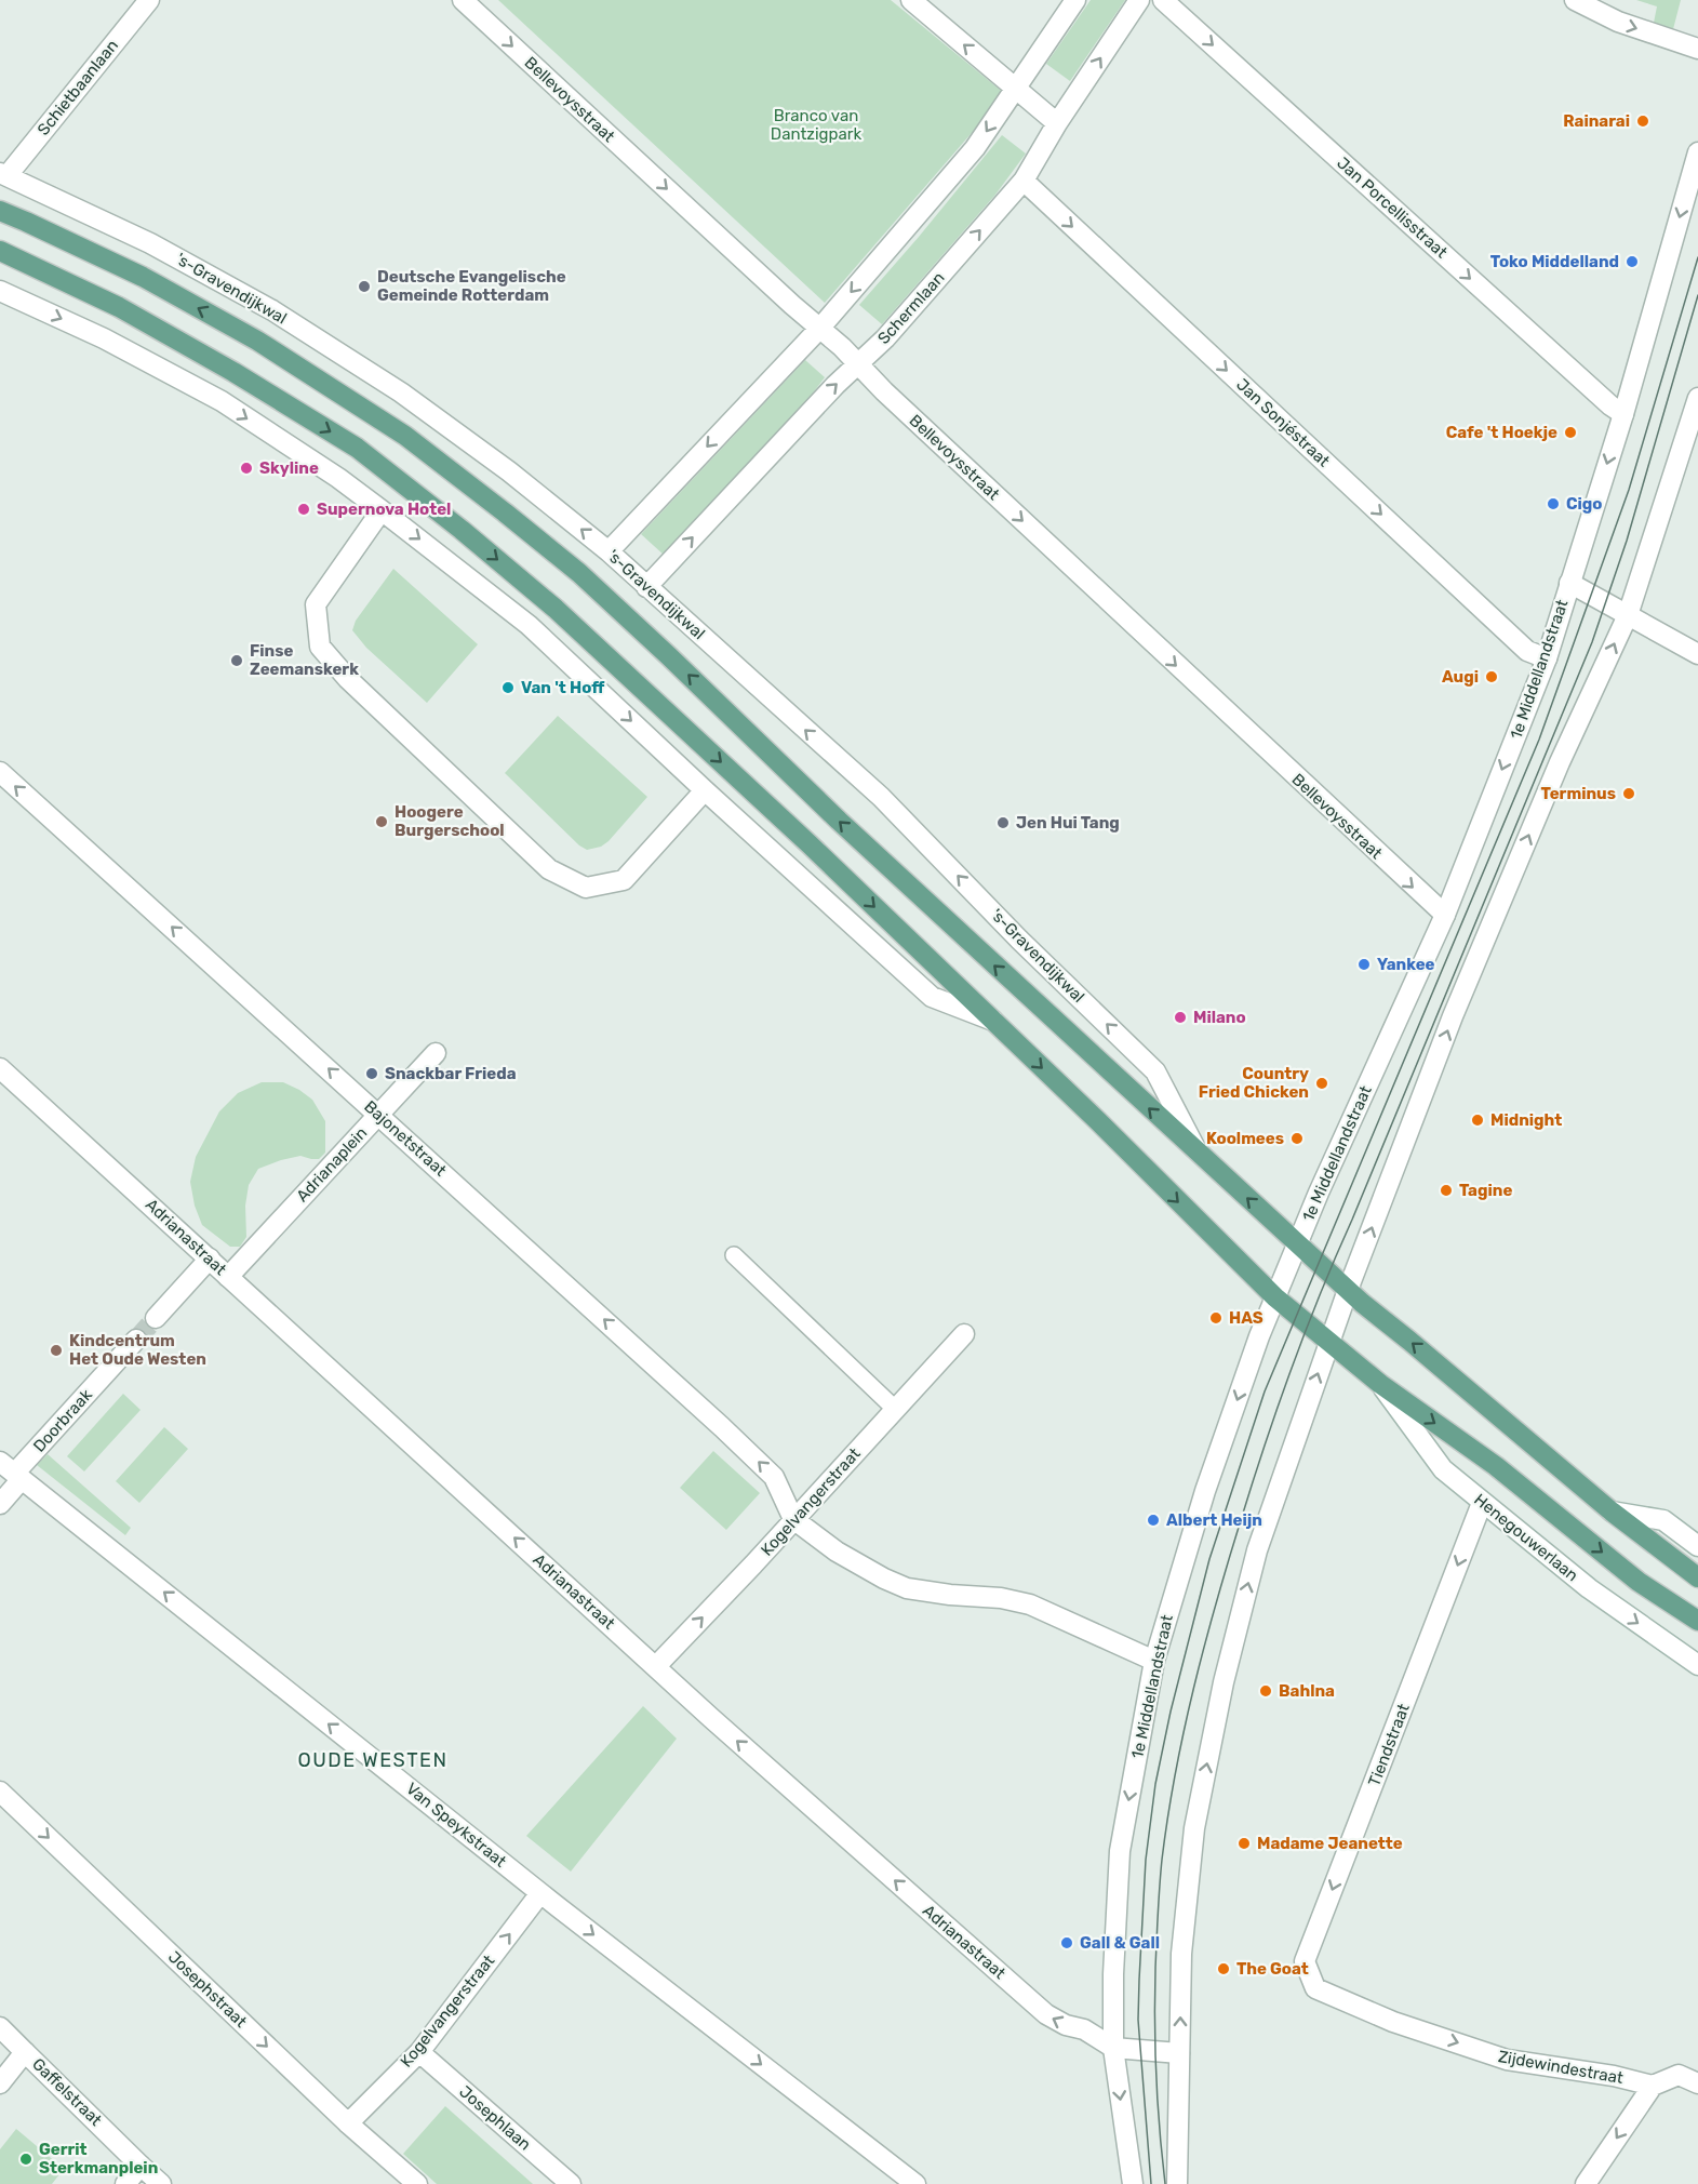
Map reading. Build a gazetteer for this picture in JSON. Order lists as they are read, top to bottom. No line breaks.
{"streets":{"main road":["'s-Gravendijkwal","Henegouwerlaan"],"street":["Schietbaanlaan","Bellevoysstraat","Jan Porcellisstraat","Schermlaan","Jan Sonjéstraat","1e Middellandstraat","Bajonetstraat","Adrianaplein","Adrianastraat","Doorbraak","Kogelvangerstraat","Tiendstraat","Van Speykstraat","Josephstraat","Zijdewindestraat","Gaffelstraat","Josephlaan"]},"crossings":[["Schietbaanlaan","'s-Gravendijkwal"],["Bellevoysstraat","Schermlaan"],["Bellevoysstraat","1e Middellandstraat"],["Jan Porcellisstraat","1e Middellandstraat"],["'s-Gravendijkwal","Schermlaan"],["'s-Gravendijkwal","1e Middellandstraat"],["Schermlaan","Jan Sonjéstraat"],["Jan Sonjéstraat","1e Middellandstraat"],["1e Middellandstraat","Adrianastraat"],["1e Middellandstraat","Henegouwerlaan"],["Bajonetstraat","Adrianaplein"],["Bajonetstraat","Kogelvangerstraat"],["Adrianaplein","Adrianastraat"],["Adrianastraat","Kogelvangerstraat"],["Doorbraak","Van Speykstraat"],["Kogelvangerstraat","Van Speykstraat"],["Kogelvangerstraat","Josephstraat"],["Kogelvangerstraat","Josephlaan"],["Henegouwerlaan","Tiendstraat"],["Tiendstraat","Zijdewindestraat"]],"one_way":["Bellevoysstraat","Jan Porcellisstraat","Jan Sonjéstraat","Bajonetstraat","Adrianastraat","Kogelvangerstraat","Josephstraat","Zijdewindestraat"],"districts":["OUDE WESTEN"],"parks":["Branco van Dantzigpark"],"places":["Rainarai","Toko Middelland","Deutsche Evangelische Gemeinde Rotterdam","Cafe 't Hoekje","Skyline","Cigo","Supernova Hotel","Finse Zeemanskerk","Augi","Van 't Hoff","Terminus","Hoogere Burgerschool","Jen Hui Tang","Yankee","Milano","Snackbar Frieda","Country Fried Chicken","Midnight","Koolmees","Tagine","HAS","Kindcentrum Het Oude Westen","Albert Heijn","Bahlna","Madame Jeanette","Gall & Gall","The Goat","Gerrit Sterkmanplein"]}
